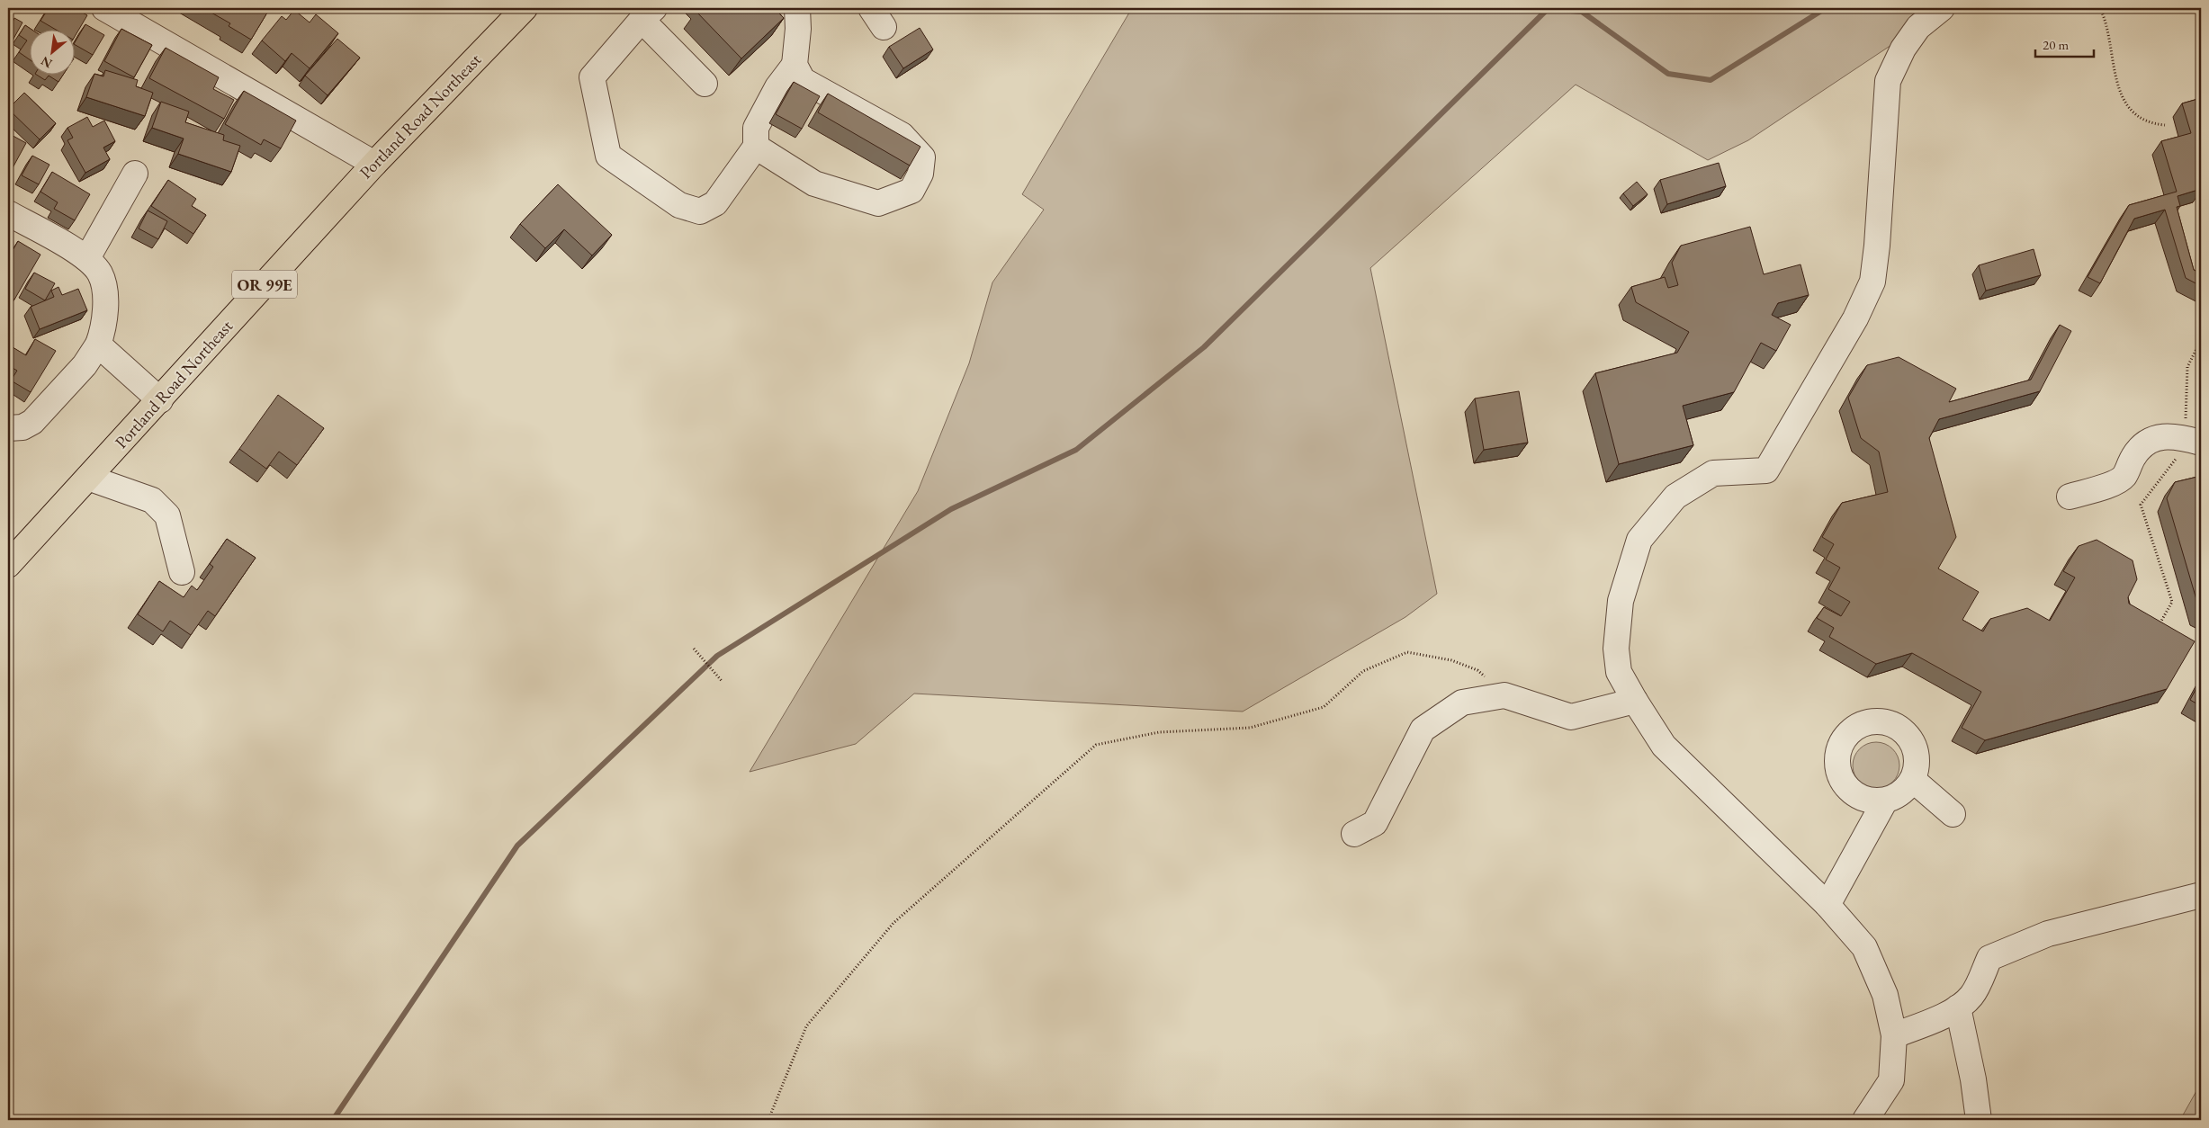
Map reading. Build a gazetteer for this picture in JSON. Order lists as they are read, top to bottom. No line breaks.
{"streets":{"main road":["Portland Road Northeast","OR 99E"]},"scale_bar":"20 m","north":"bottom left"}
